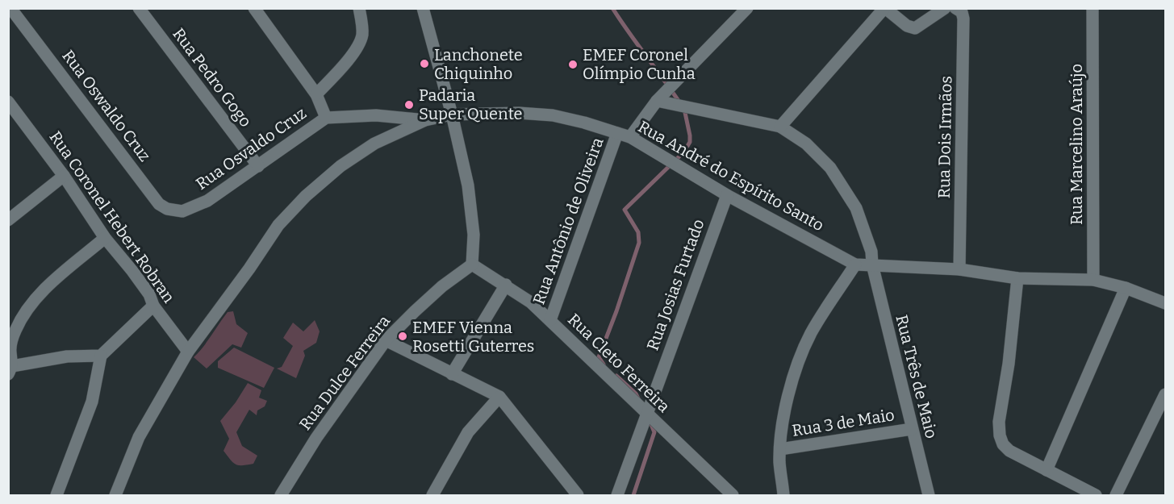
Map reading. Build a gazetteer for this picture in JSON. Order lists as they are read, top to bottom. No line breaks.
{"streets":{"street":["Rua Pedro Gogo","Rua Oswaldo Cruz","Rua Dois Irmãos","Rua Marcelino Araújo","Rua Osvaldo Cruz","Rua André do Espírito Santo","Rua Coronel Hebert Robran","Rua Antônio de Oliveira","Rua Josias Furtado","Rua Cleto Ferreira","Rua Dulce Ferreira","Rua Três de Maio","Rua 3 de Maio"]},"crossings":[["Rua Pedro Gogo","Rua Osvaldo Cruz"],["Rua Oswaldo Cruz","Rua Osvaldo Cruz"],["Rua Dois Irmãos","Rua André do Espírito Santo"],["Rua Marcelino Araújo","Rua André do Espírito Santo"],["Rua Osvaldo Cruz","Rua André do Espírito Santo"],["Rua André do Espírito Santo","Rua Coronel Hebert Robran"],["Rua André do Espírito Santo","Rua Antônio de Oliveira"],["Rua André do Espírito Santo","Rua Josias Furtado"],["Rua André do Espírito Santo","Rua Três de Maio"],["Rua Antônio de Oliveira","Rua Cleto Ferreira"],["Rua Josias Furtado","Rua Cleto Ferreira"],["Rua Cleto Ferreira","Rua Dulce Ferreira"],["Rua Três de Maio","Rua 3 de Maio"]],"places":["Lanchonete Chiquinho","EMEF Coronel Olímpio Cunha","Padaria Super Quente","EMEF Vienna Rosetti Guterres"]}
